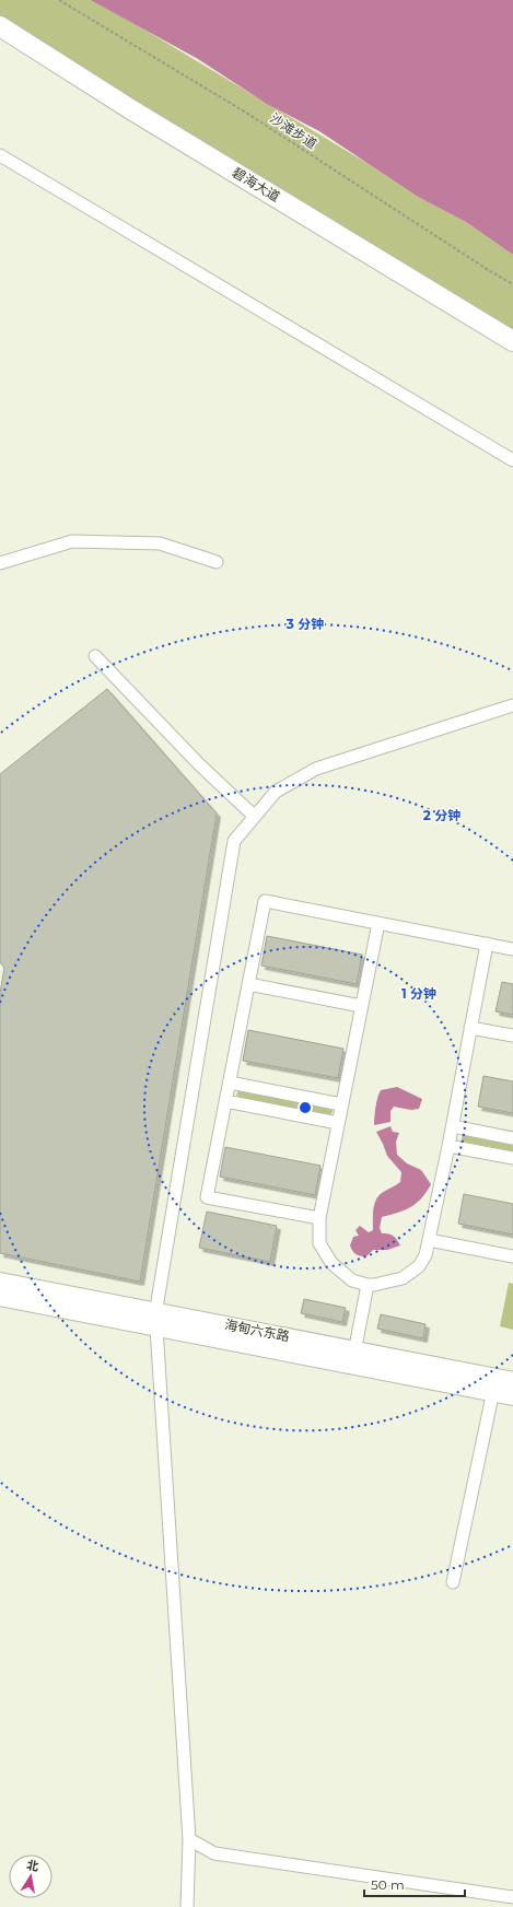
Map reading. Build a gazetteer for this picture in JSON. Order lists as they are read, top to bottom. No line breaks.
{"streets":{"main road":["碧海大道","海甸六东路"],"path":["沙滩步道"]},"scale_bar":"50 m","north":"top","rings":["3 分钟","2 分钟","1 分钟"]}
